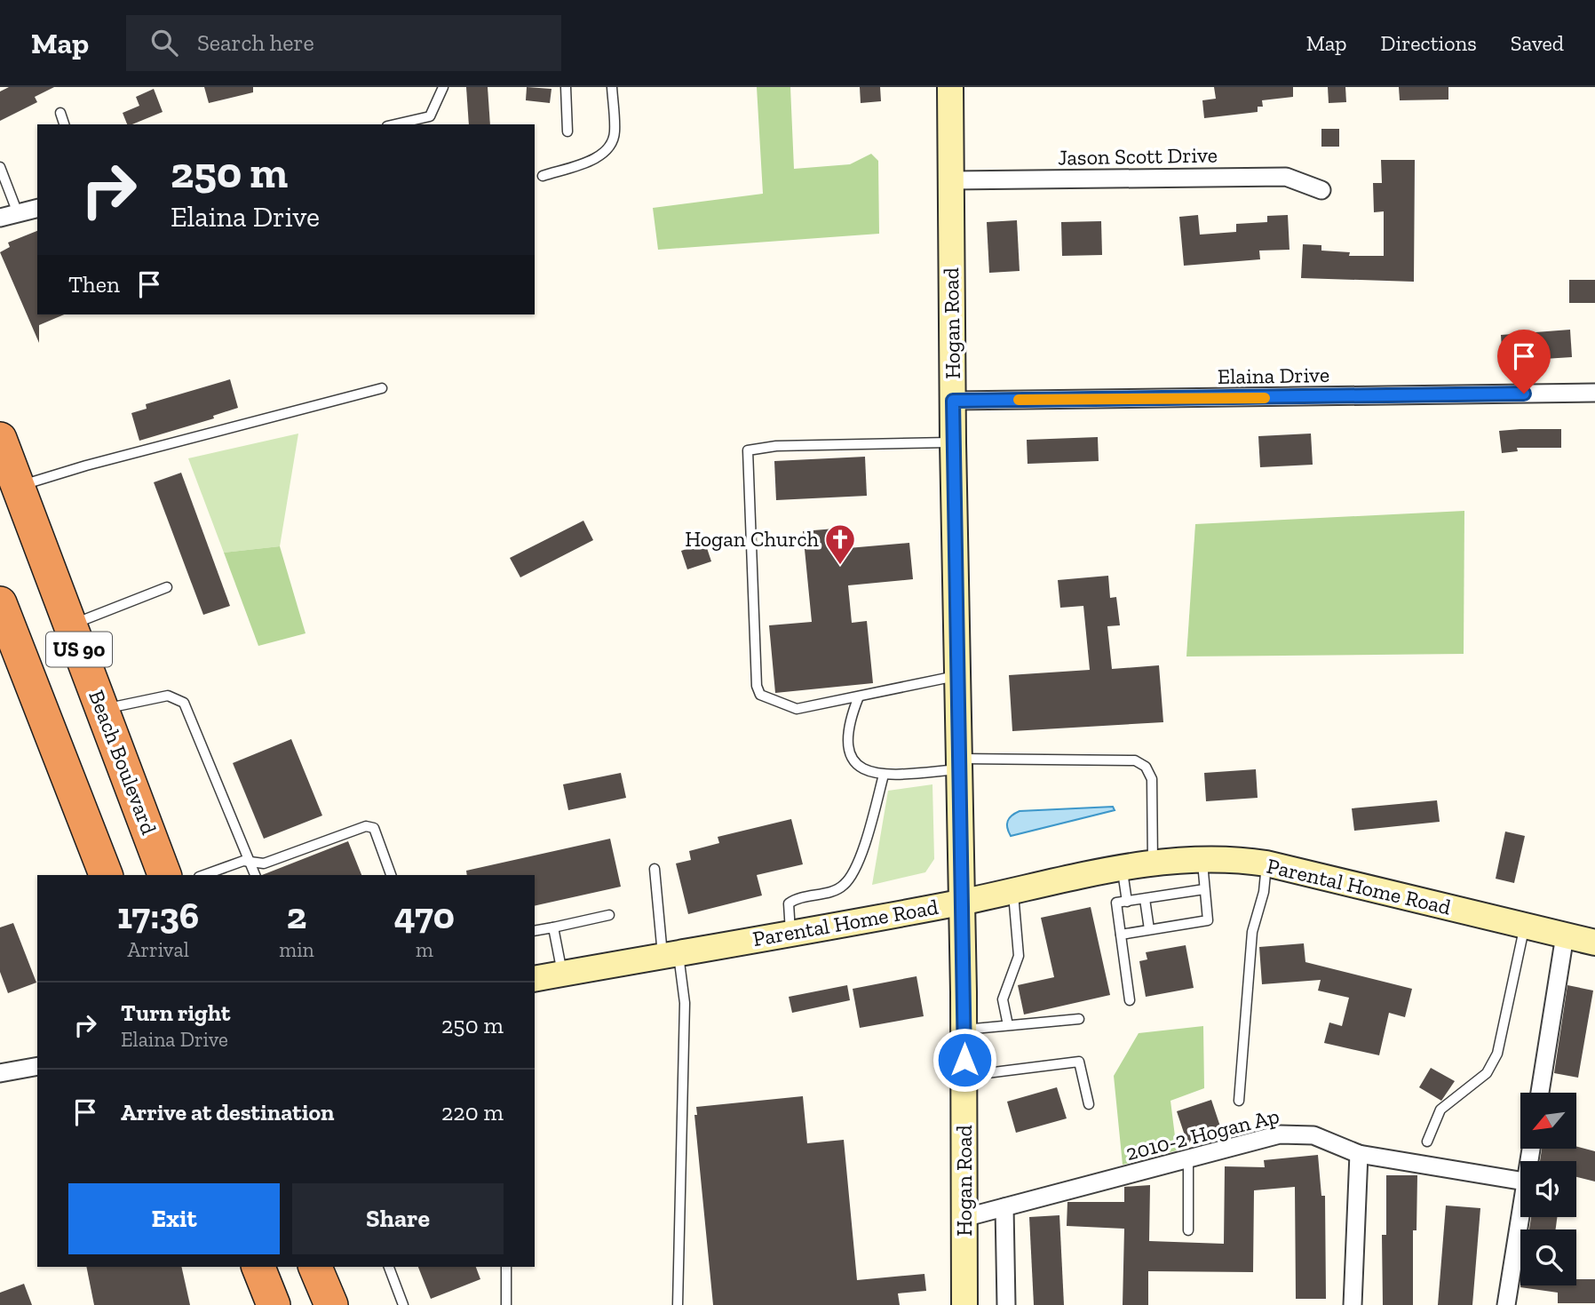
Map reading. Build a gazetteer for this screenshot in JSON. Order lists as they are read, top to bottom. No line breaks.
{"streets":{"highway":["US 90","Beach Boulevard"],"main road":["Hogan Road","Parental Home Road"],"street":["Jason Scott Drive","Elaina Drive","2010-2 Hogan Ap"]},"crossings":[["Jason Scott Drive","Hogan Road"],["Hogan Road","Elaina Drive"],["Hogan Road","Parental Home Road"],["Hogan Road","2010-2 Hogan Ap"]],"places":{"church":["Hogan Church"]},"north":"bottom left","page":{"header":"Map","search":"Search here","nav":["Map","Directions","Saved"],"turn":["250 m","Elaina Drive"],"then":"Then","eta":["17:36","Arrival","2","min","470","m"],"list":[{"name":"Turn right","note":"Elaina Drive","value":"250 m"},{"name":"Arrive at destination","value":"220 m"}],"buttons":["Exit","Share"]}}
